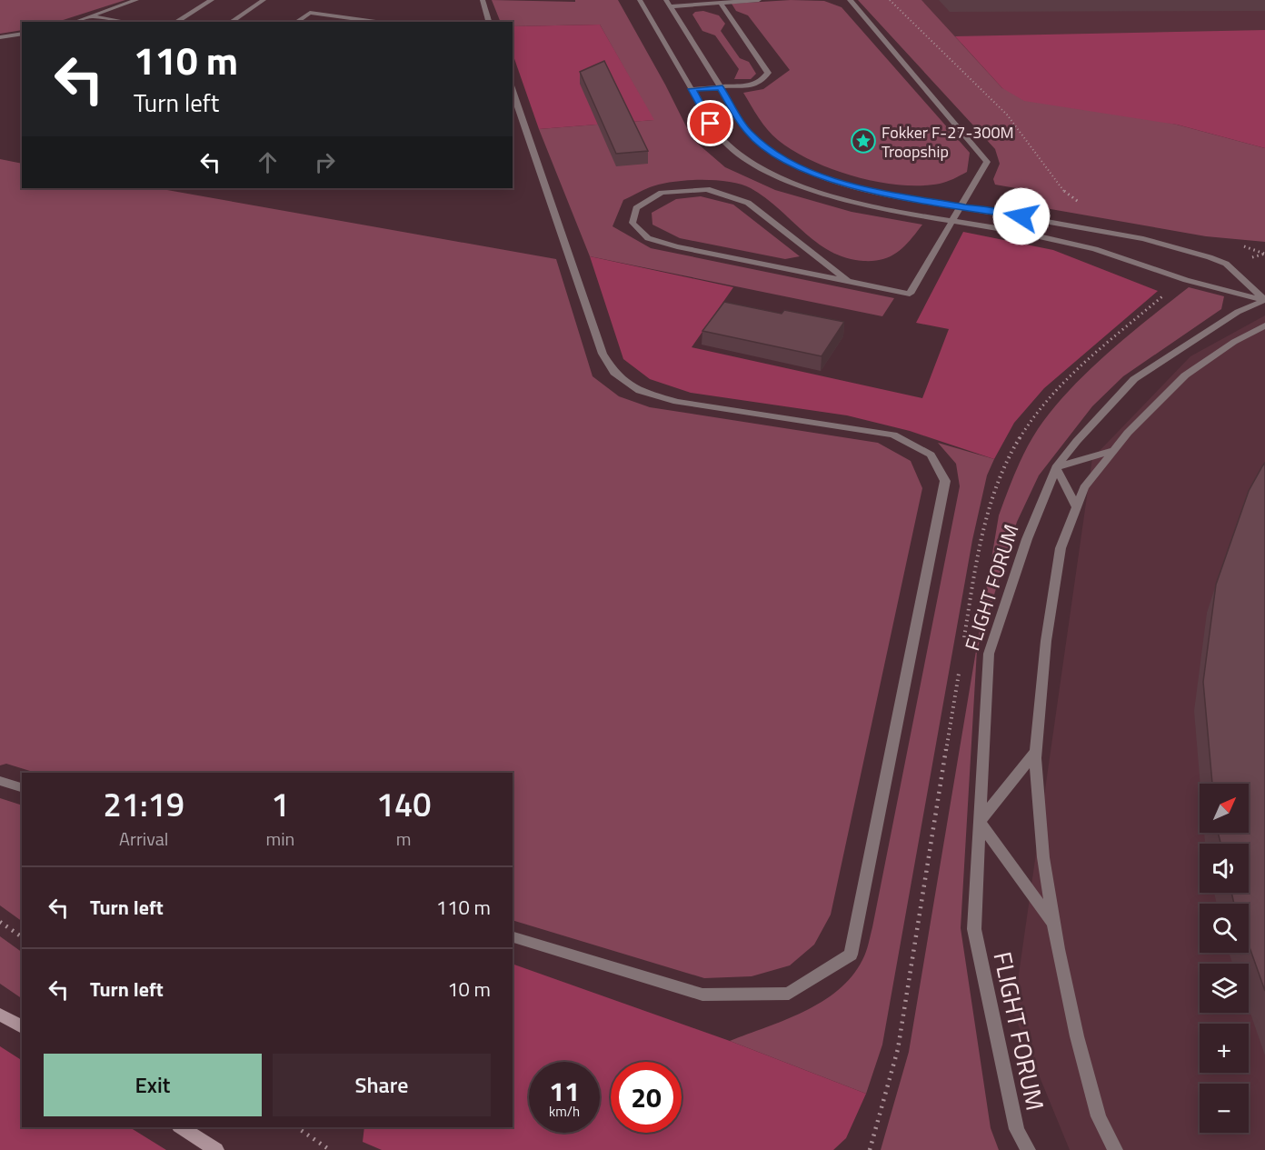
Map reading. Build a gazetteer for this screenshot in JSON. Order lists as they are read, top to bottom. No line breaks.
{"streets":{"street":["FLIGHT FORUM"]},"places":{"place":["Fokker F-27-300M Troopship"]},"north":"top right","page":{"turn":["110 m","Turn left"],"eta":["21:19","Arrival","1","min","140","m"],"map_buttons":["+","−"],"list":[{"name":"Turn left","value":"110 m"},{"name":"Turn left","value":"10 m"}],"buttons":["Exit","Share"],"speed":"11 km/h","limit":"20"}}
